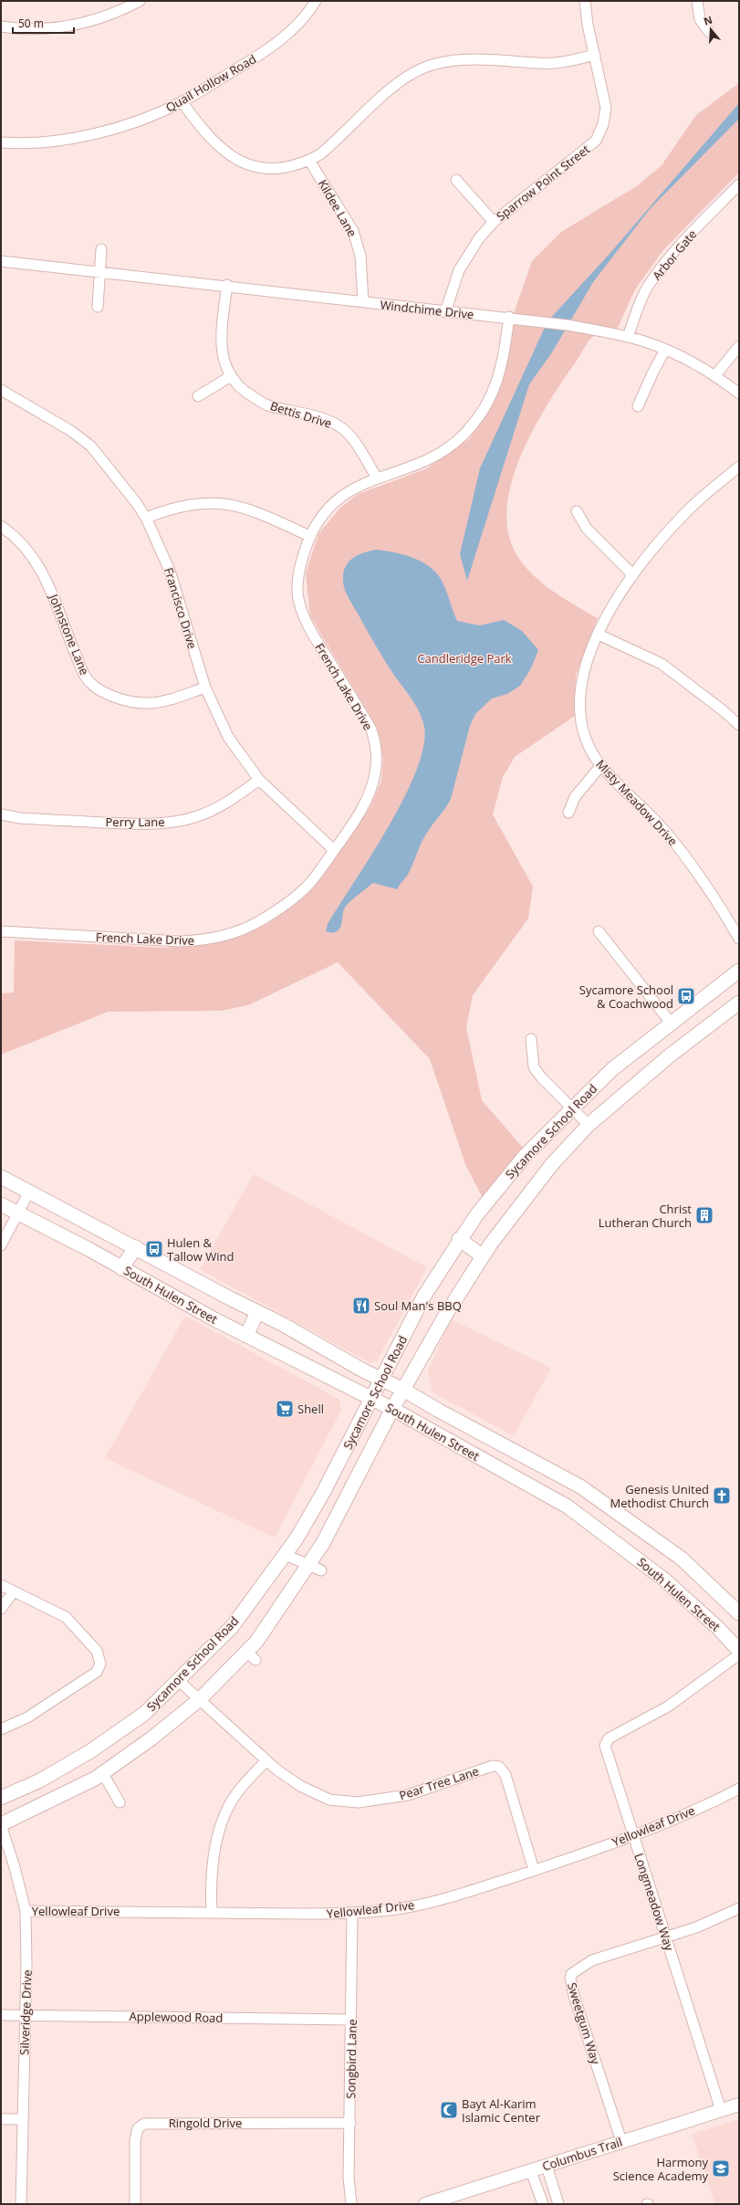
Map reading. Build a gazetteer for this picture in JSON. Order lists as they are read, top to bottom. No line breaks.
{"streets":{"main road":["Sycamore School Road","South Hulen Street"],"street":["Quail Hollow Road","Sparrow Point Street","Kildee Lane","Arbor Gate","Windchime Drive","Bettis Drive","Francisco Drive","Johnstone Lane","French Lake Drive","Misty Meadow Drive","Perry Lane","Pear Tree Lane","Yellowleaf Drive","Longmeadow Way","Silveridge Drive","Applewood Road","Sweetgum Way","Songbird Lane","Ringold Drive","Columbus Trail"]},"crossings":[["Sparrow Point Street","Windchime Drive"],["Kildee Lane","Windchime Drive"],["Arbor Gate","Windchime Drive"],["Windchime Drive","Bettis Drive"],["Windchime Drive","French Lake Drive"],["Bettis Drive","French Lake Drive"],["Francisco Drive","Johnstone Lane"],["Francisco Drive","French Lake Drive"],["Francisco Drive","Perry Lane"],["Sycamore School Road","South Hulen Street"],["Sycamore School Road","Pear Tree Lane"],["Sycamore School Road","Silveridge Drive"],["Pear Tree Lane","Yellowleaf Drive"],["Yellowleaf Drive","Longmeadow Way"],["Yellowleaf Drive","Silveridge Drive"],["Yellowleaf Drive","Songbird Lane"],["Longmeadow Way","Sweetgum Way"],["Longmeadow Way","Columbus Trail"],["Silveridge Drive","Applewood Road"],["Applewood Road","Songbird Lane"],["Sweetgum Way","Columbus Trail"],["Songbird Lane","Ringold Drive"]],"parks":["Candleridge Park"],"places":{"bus stop":["Sycamore School & Coachwood","Hulen & Tallow Wind"],"building":["Christ Lutheran Church"],"restaurant":["Soul Man's BBQ"],"supermarket":["Shell"],"church":["Genesis United Methodist Church"],"mosque":["Bayt Al-Karim Islamic Center"],"school or university":["Harmony Science Academy"]},"scale_bar":"50 m","north":"top"}
